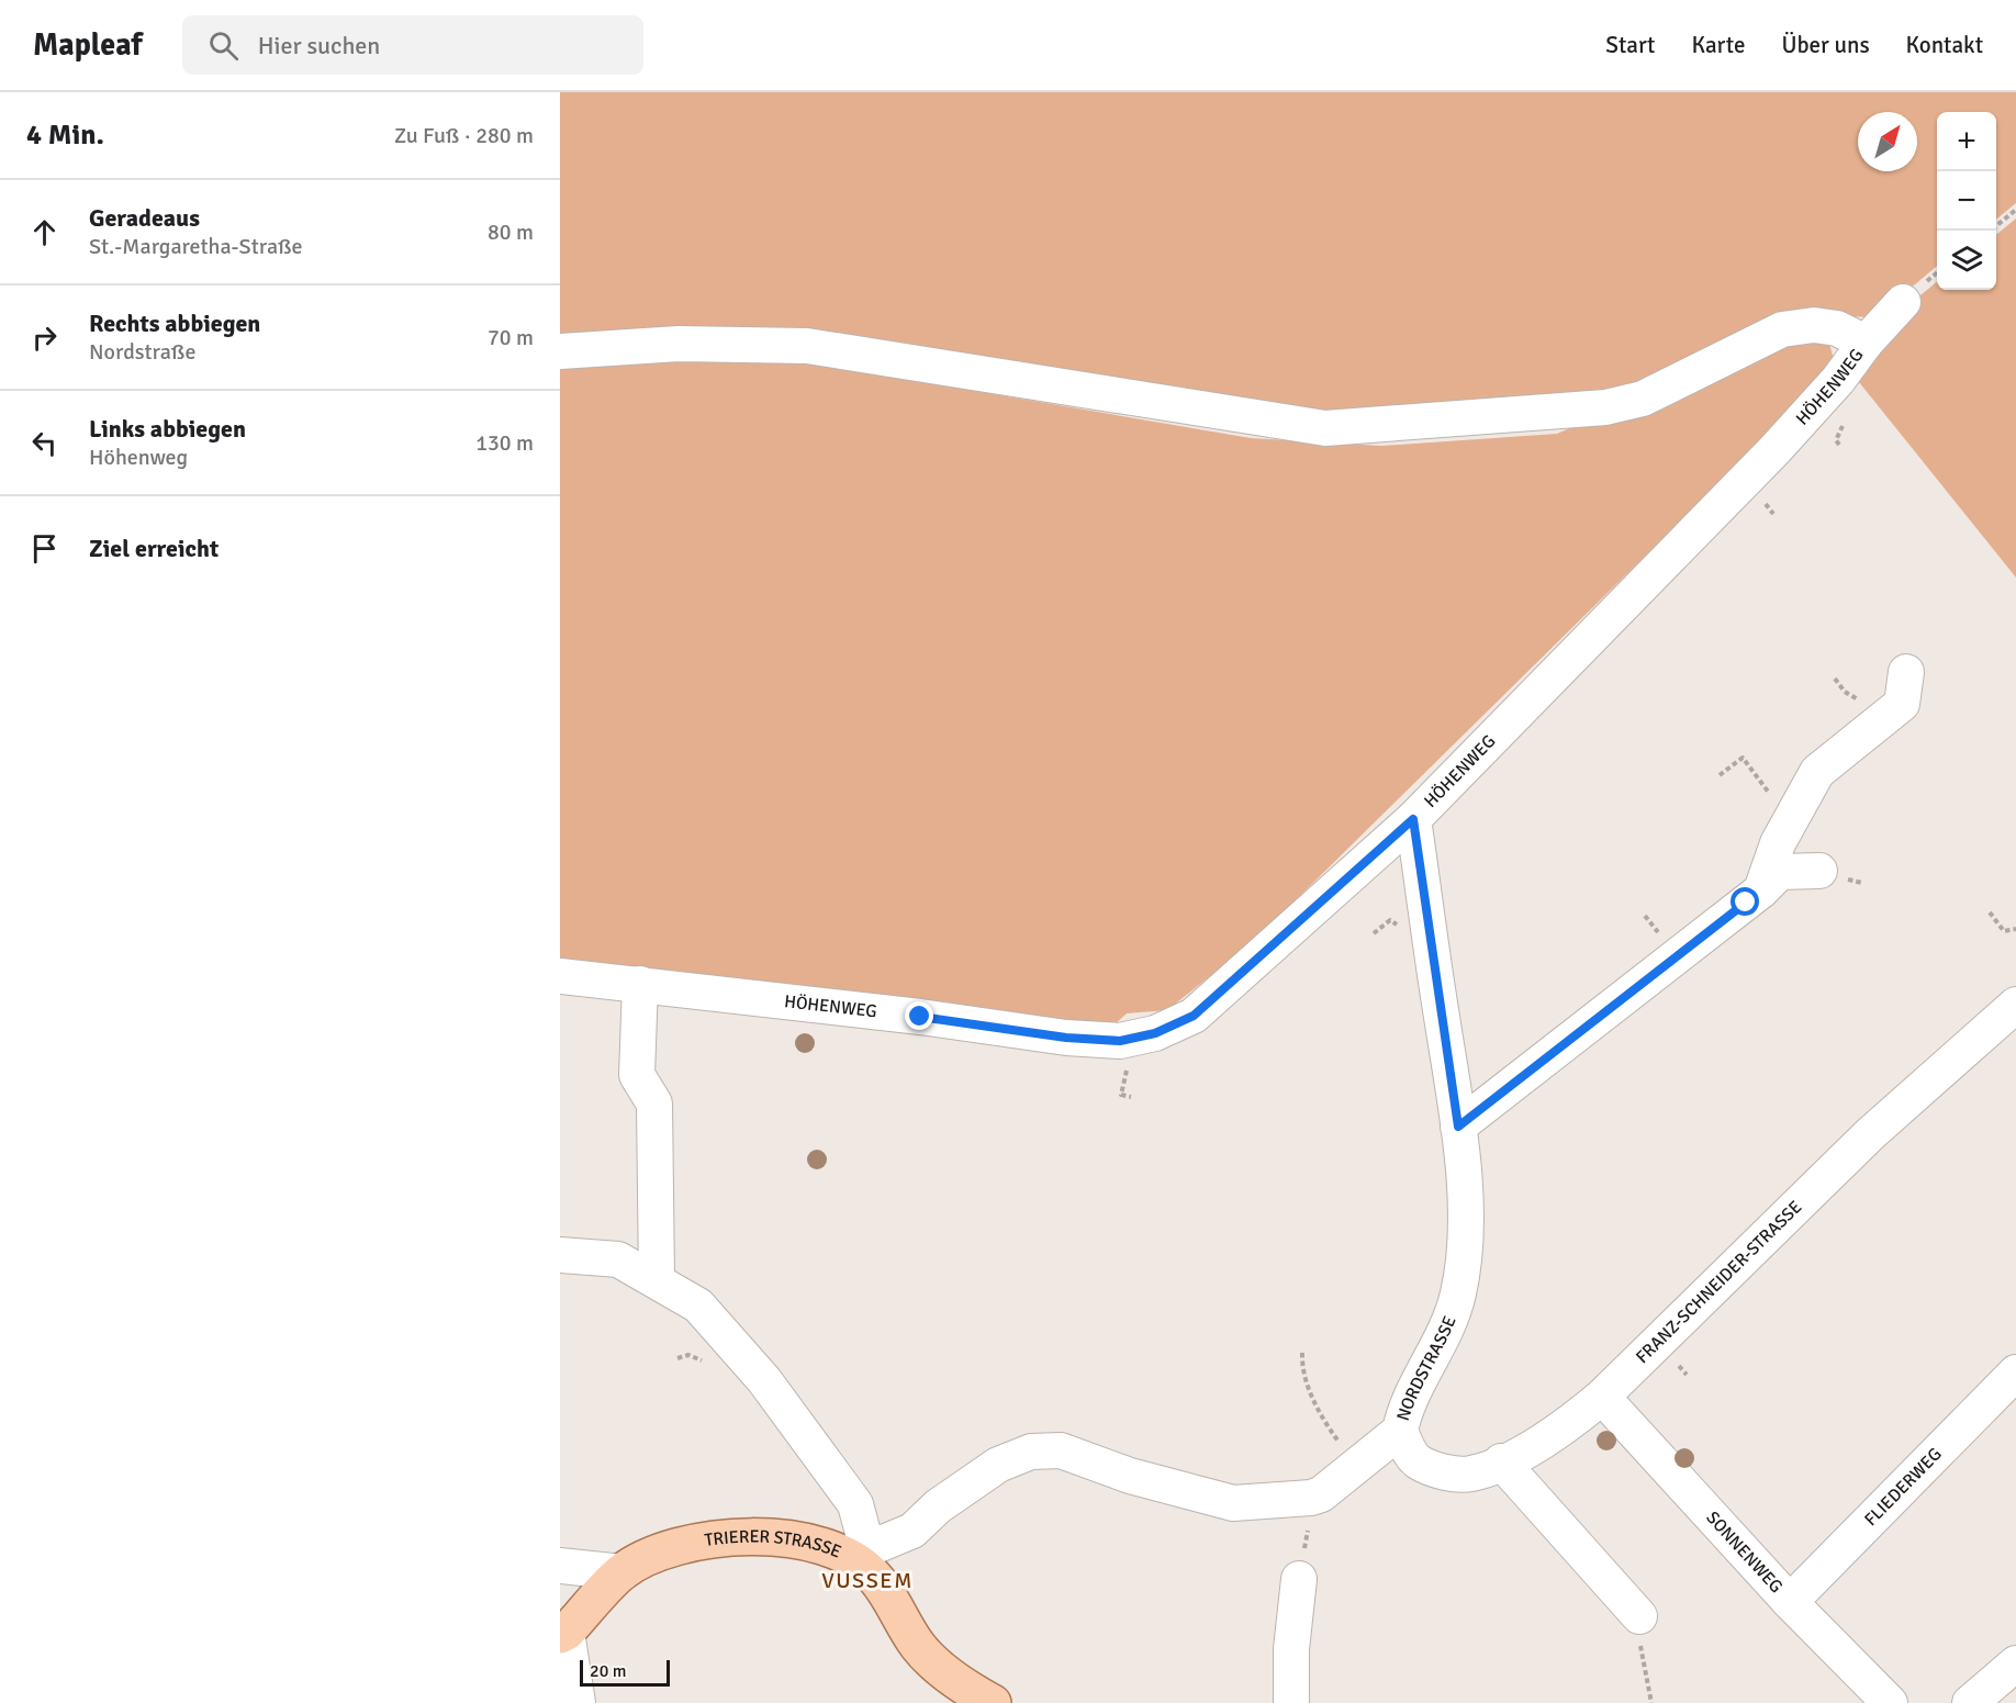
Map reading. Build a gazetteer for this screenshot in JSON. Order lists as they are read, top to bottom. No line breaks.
{"streets":{"main road":["TRIERER STRASSE"],"street":["HÖHENWEG","FRANZ-SCHNEIDER-STRASSE","NORDSTRASSE","FLIEDERWEG","SONNENWEG"]},"crossings":[["HÖHENWEG","NORDSTRASSE"],["FRANZ-SCHNEIDER-STRASSE","NORDSTRASSE"],["FRANZ-SCHNEIDER-STRASSE","SONNENWEG"],["NORDSTRASSE","TRIERER STRASSE"],["FLIEDERWEG","SONNENWEG"]],"districts":["VUSSEM"],"scale_bar":"20 m","north":"top right","page":{"header":"Mapleaf","search":"Hier suchen","nav":["Start","Karte","Über uns","Kontakt"],"heading":["4 Min.","Zu Fuß · 280 m"],"map_buttons":["+","−"],"list":[["Geradeaus","St.-Margaretha-Straße","80 m"],["Rechts abbiegen","Nordstraße","70 m"],["Links abbiegen","Höhenweg","130 m"],"Ziel erreicht"],"scale":"20 m"}}
